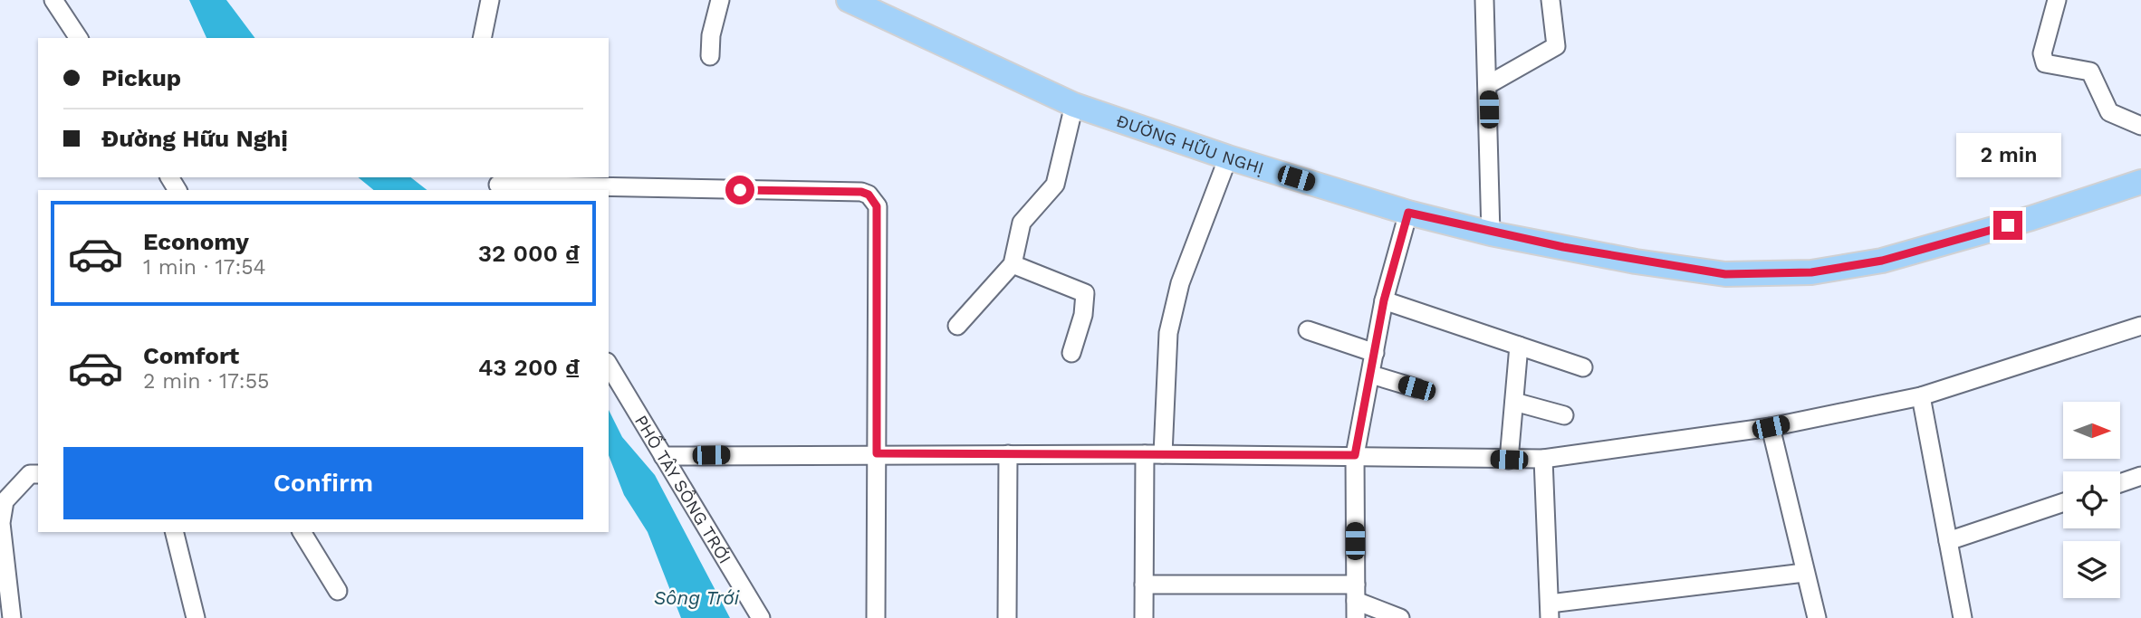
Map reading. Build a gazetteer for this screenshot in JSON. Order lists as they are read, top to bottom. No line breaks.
{"streets":{"highway":["ĐƯỜNG HỮU NGHỊ"],"street":["PHỐ TÂY SÔNG TRỚI"]},"water":["Sông Trới"],"north":"right","page":{"banner":["Pickup","Đường Hữu Nghị"],"bubble":"2 min","list":[{"name":"Economy","note":"1 min · 17:54","value":"32 000 ₫"},{"name":"Comfort","note":"2 min · 17:55","value":"43 200 ₫"}],"buttons":"Confirm"}}
